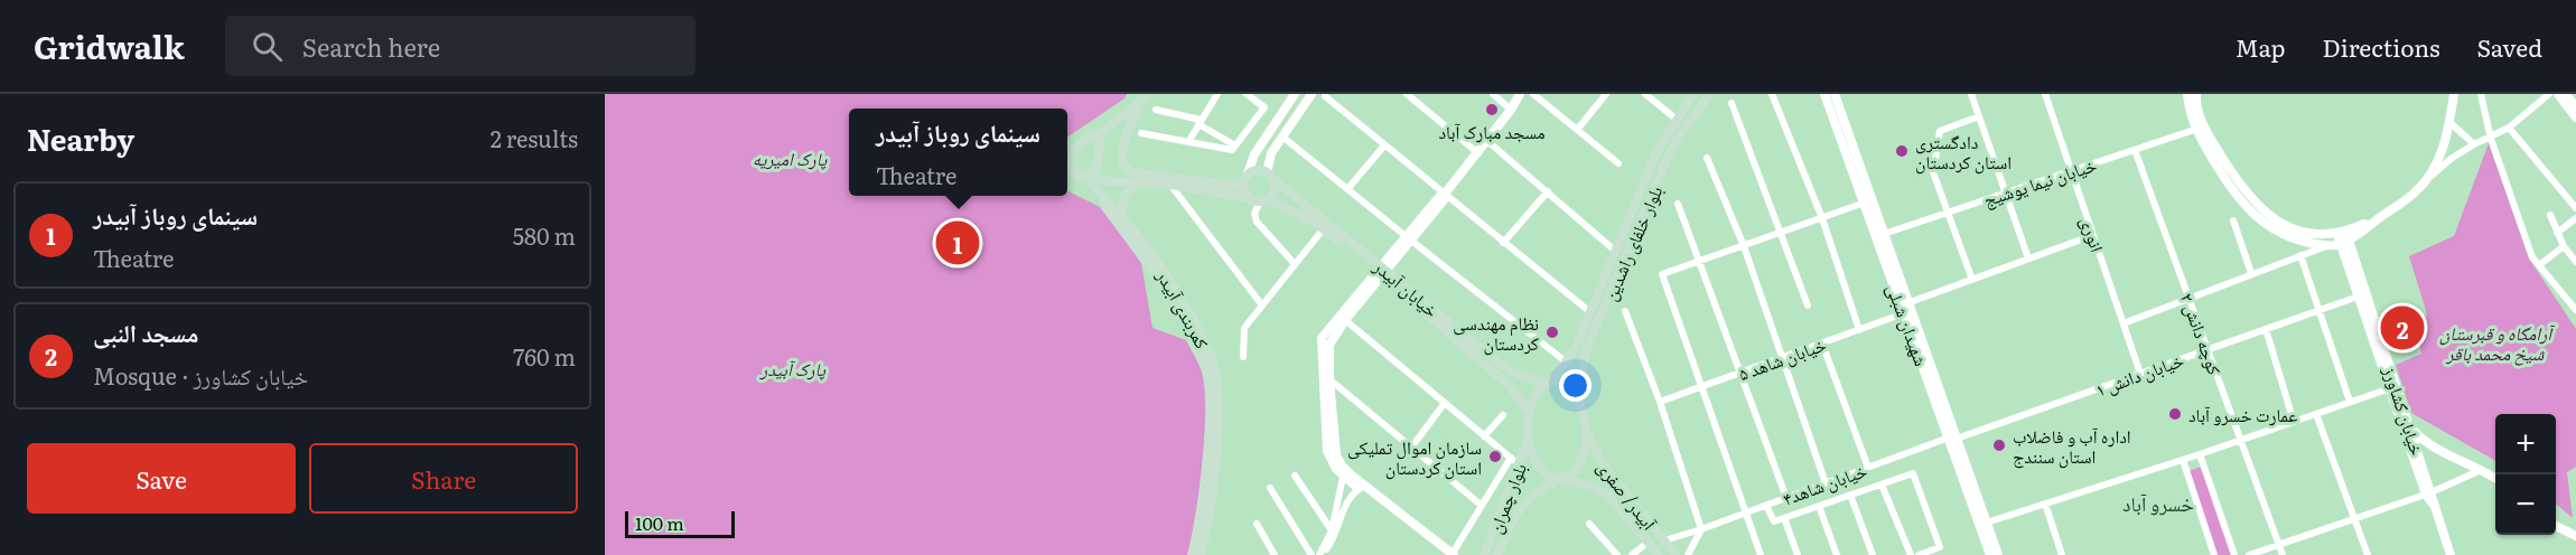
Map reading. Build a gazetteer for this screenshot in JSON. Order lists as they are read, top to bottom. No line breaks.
{"streets":{"main road":["بلوار خلفای راشدین","خیابان آبیدر","کمربندی آبیدر","آبیدر/ صفری","بلوار چمران"],"street":["خیابان نیما یوشیج","انوری","شهیدان شبلی","کوچه دانش ۲","خیابان شاهد ۵","خیابان دانش ۱","خیابان کشاورز","خیابان شاهد۴"]},"crossings":[["خیابان نیما یوشیج","انوری"],["خیابان نیما یوشیج","شهیدان شبلی"],["خیابان نیما یوشیج","کوچه دانش ۲"],["انوری","خیابان دانش ۱"],["بلوار خلفای راشدین","خیابان آبیدر"],["بلوار خلفای راشدین","آبیدر/ صفری"],["بلوار خلفای راشدین","بلوار چمران"],["خیابان آبیدر","آبیدر/ صفری"],["خیابان آبیدر","بلوار چمران"],["شهیدان شبلی","خیابان شاهد ۵"],["شهیدان شبلی","خیابان دانش ۱"],["شهیدان شبلی","خیابان شاهد۴"],["کوچه دانش ۲","خیابان دانش ۱"],["خیابان دانش ۱","خیابان کشاورز"],["خیابان دانش ۱","خیابان شاهد۴"],["خیابان شاهد۴","آبیدر/ صفری"],["آبیدر/ صفری","بلوار چمران"]],"districts":["خسرو آباد"],"parks":["پارک امیریه","آرامگاه و قبرستان شیخ محمد باقر","پارک آبیدر"],"places":["مسجد مبارک آباد","دادگستری استان کردستان","نظام مهندسی کردستان","عمارت خسرو آباد","اداره آب و فاضلاب استان سنندج","سازمان اموال تملیکی استان کردستان"],"scale_bar":"100 m","page":{"header":"Gridwalk","search":"Search here","nav":["Map","Directions","Saved"],"heading":["Nearby","2 results"],"popup":["سینمای روباز آبیدر","Theatre"],"list":[{"mark":"1","name":"سینمای روباز آبیدر","note":"Theatre","value":"580 m"},{"mark":"2","name":"مسجد النبی","note":"Mosque · خیابان کشاورز","value":"760 m"}],"pins":["1","2"],"map_buttons":["+","−"],"buttons":["Save","Share"],"scale":"100 m"}}
